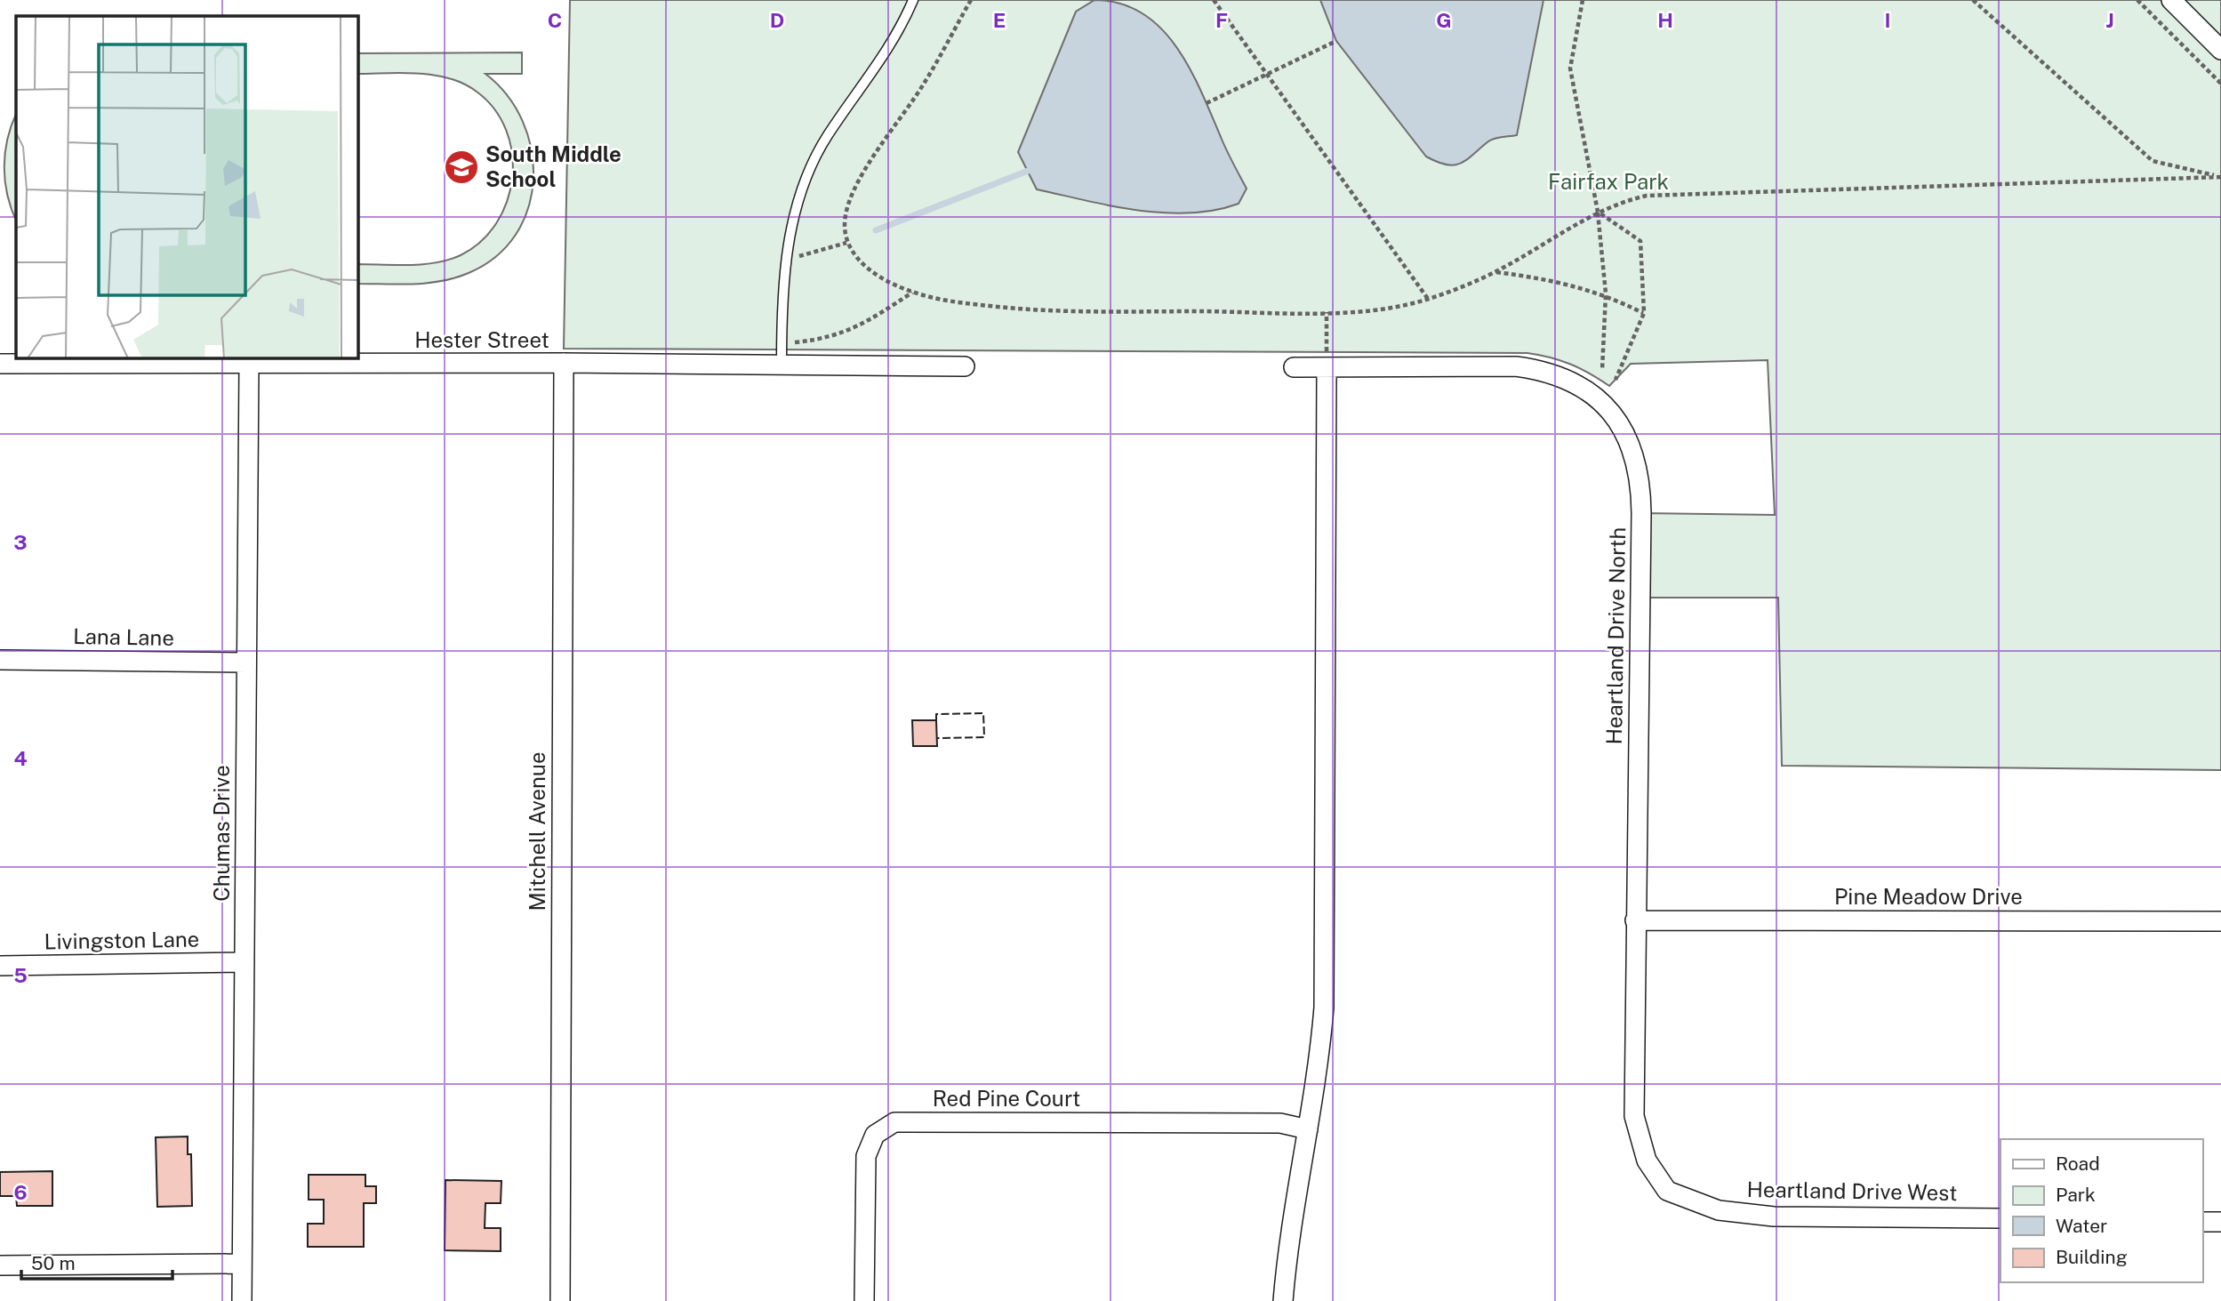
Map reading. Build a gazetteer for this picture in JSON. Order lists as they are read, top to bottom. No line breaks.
{"streets":{"street":["Hester Street","Heartland Drive North","Lana Lane","Mitchell Avenue","Chumas Drive","Pine Meadow Drive","Livingston Lane","Red Pine Court","Heartland Drive West"]},"crossings":[["Hester Street","Mitchell Avenue"],["Hester Street","Chumas Drive"],["Heartland Drive North","Pine Meadow Drive"],["Heartland Drive North","Heartland Drive West"],["Lana Lane","Chumas Drive"],["Chumas Drive","Livingston Lane"]],"parks":["Fairfax Park"],"places":{"school or university":["South Middle School"]},"legend":["Road","Park","Water","Building"],"scale_bar":"50 m","grid":{"columns":["C","D","E","F","G","H","I","J"],"rows":["3","4","5","6"]}}
